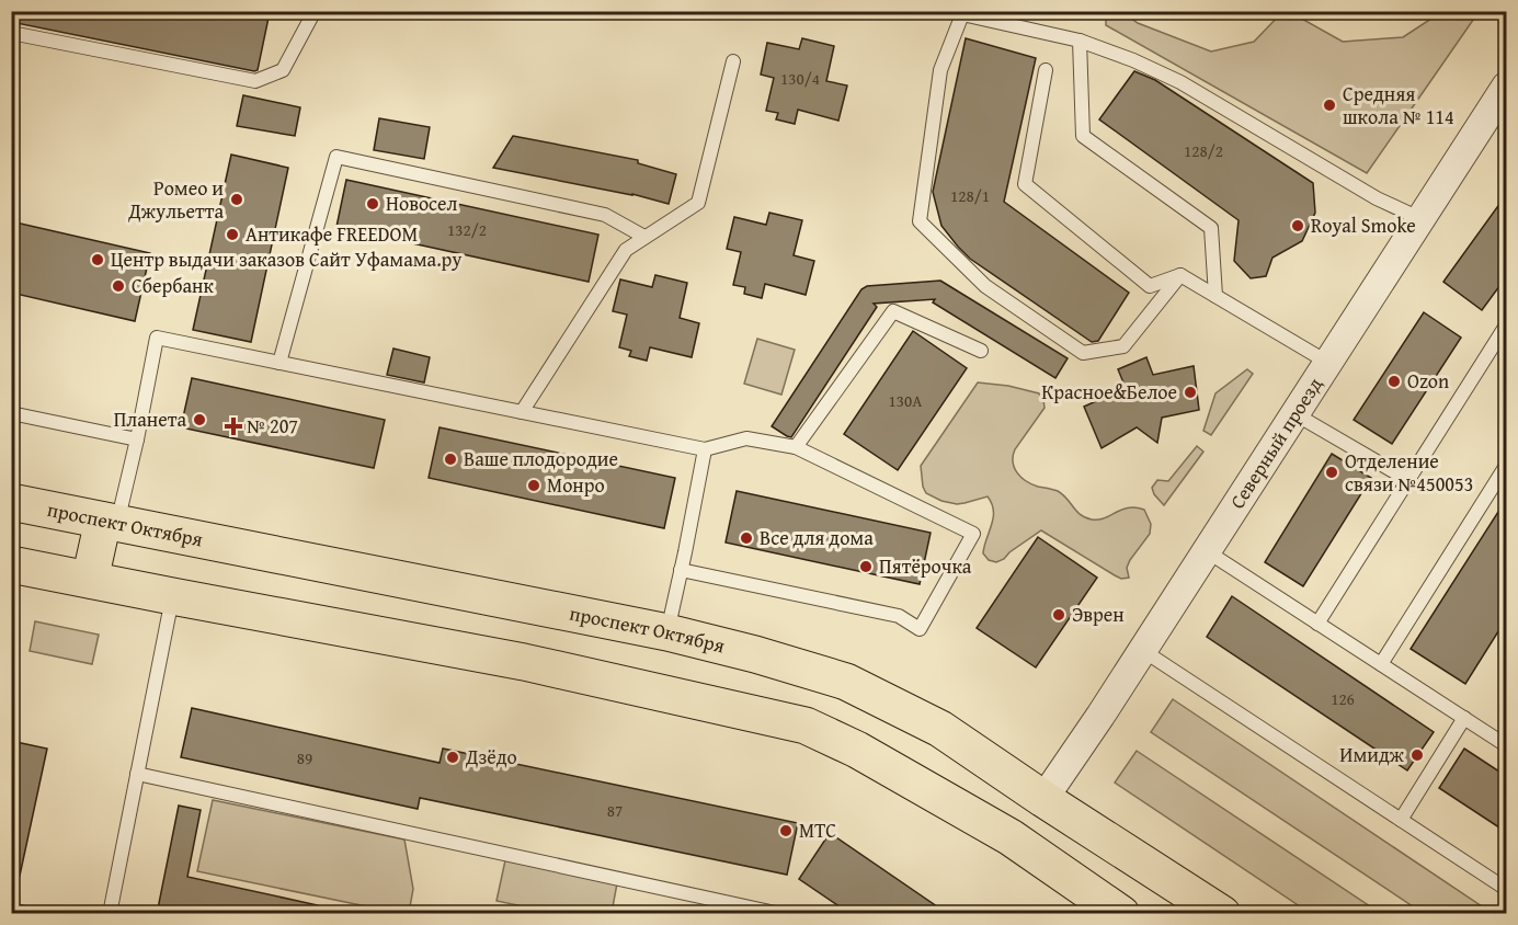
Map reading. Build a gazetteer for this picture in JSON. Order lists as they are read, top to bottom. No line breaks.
{"streets":{"main road":["проспект Октября"],"street":["Северный проезд"]},"crossings":[["Северный проезд","проспект Октября"]],"places":{"other":["Средняя школа № 114","Ромео и Джульетта","Новосел","Royal Smoke","Антикафе FREEDOM","Центр выдачи заказов Сайт Уфамама.ру","Сбербанк","Ozon","Красное&Белое","Планета","Ваше плодородие","Отделение связи №450053","Монро","Все для дома","Пятёрочка","Эврен","Имидж","Дзёдо","МТС"],"health":["№ 207"]},"house_numbers":["130/4","128/2","128/1","132/2","130А","126","89","87"]}
